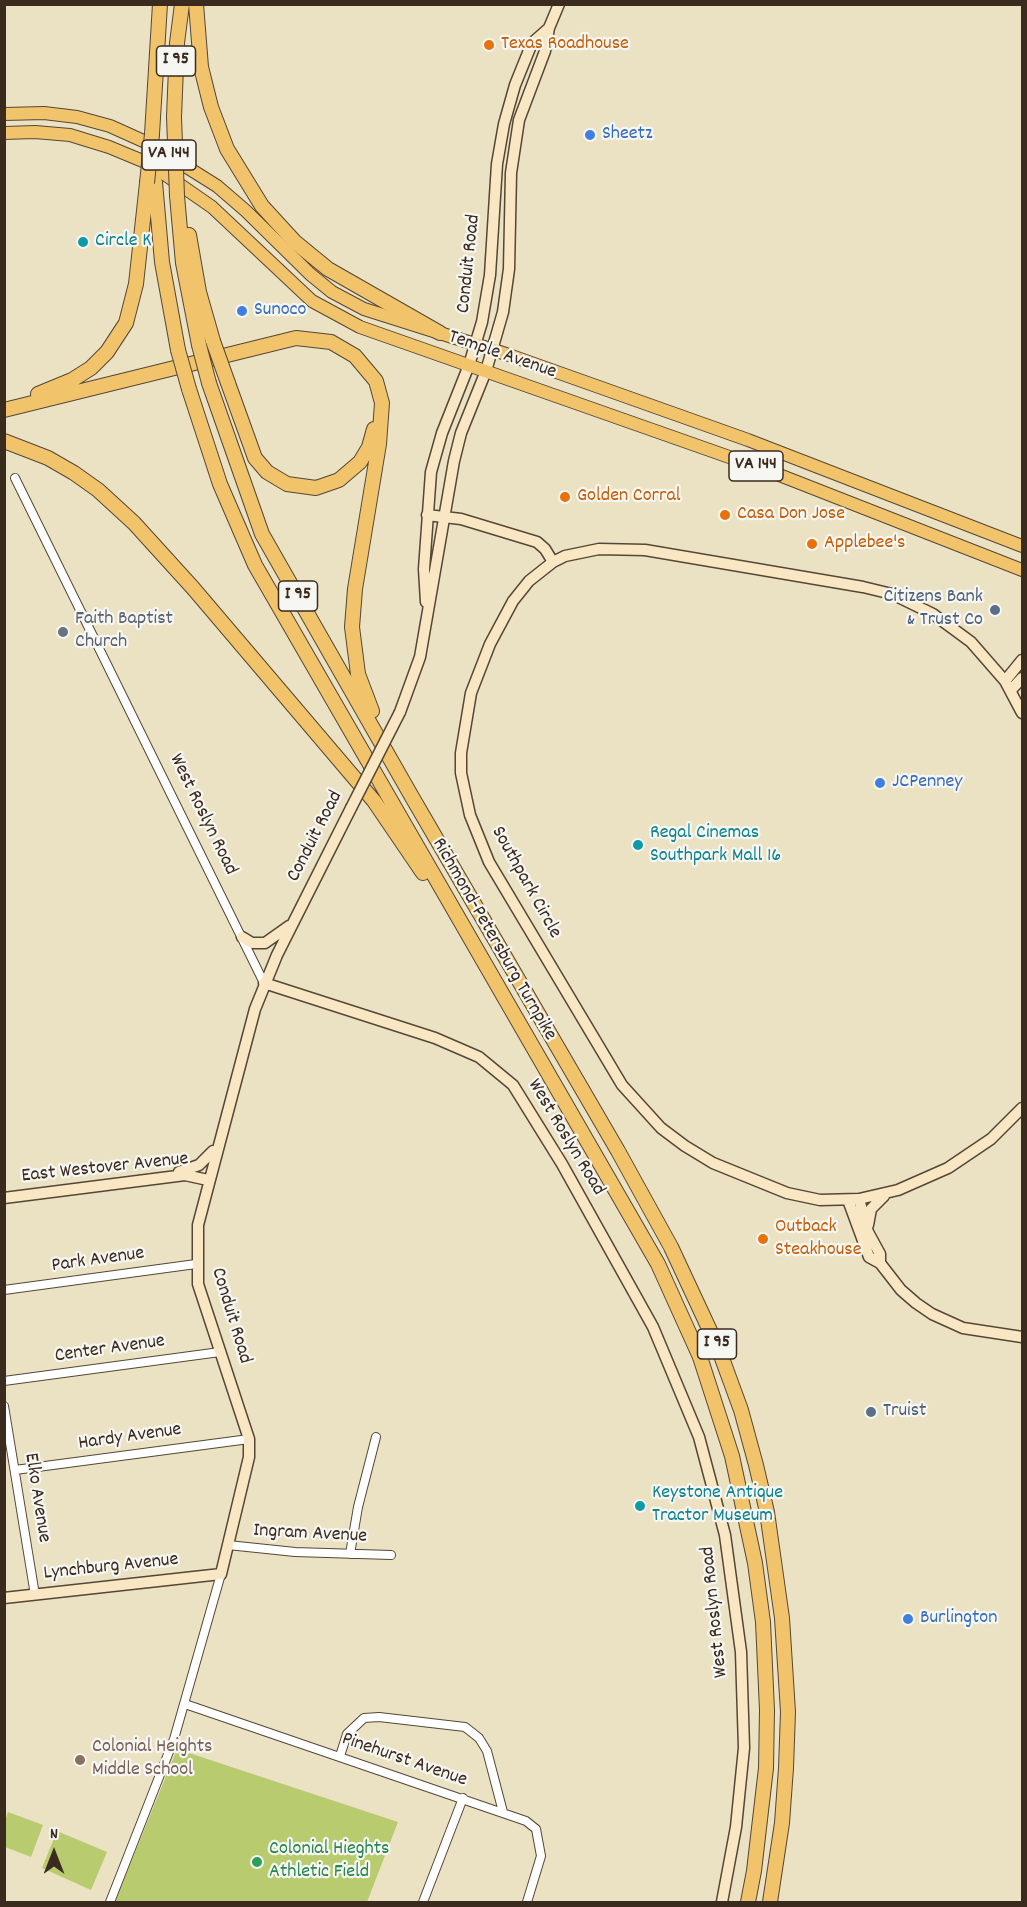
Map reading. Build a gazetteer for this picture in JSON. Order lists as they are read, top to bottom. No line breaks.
{"streets":{"highway":["I 95","Richmond-Petersburg Turnpike"],"main road":["VA 144","Conduit Road","Temple Avenue","West Roslyn Road","Southpark Circle","East Westover Avenue","Lynchburg Avenue"],"street":["Park Avenue","Center Avenue","Hardy Avenue","Elko Avenue","Ingram Avenue","Pinehurst Avenue"]},"crossings":[["Conduit Road","Temple Avenue"],["Conduit Road","West Roslyn Road"],["Conduit Road","East Westover Avenue"],["Conduit Road","Park Avenue"],["Conduit Road","Center Avenue"],["Conduit Road","Hardy Avenue"],["Conduit Road","Ingram Avenue"],["Conduit Road","Lynchburg Avenue"],["Conduit Road","Pinehurst Avenue"],["Hardy Avenue","Elko Avenue"],["Elko Avenue","Lynchburg Avenue"]],"places":["Texas Roadhouse","Sheetz","Circle K","Sunoco","Golden Corral","Casa Don Jose","Applebee's","Citizens Bank & Trust Co","Faith Baptist Church","JCPenney","Regal Cinemas Southpark Mall 16","Outback Steakhouse","Truist","Keystone Antique Tractor Museum","Burlington","Colonial Heights Middle School","Colonial Hieghts Athletic Field"],"north":"top"}
